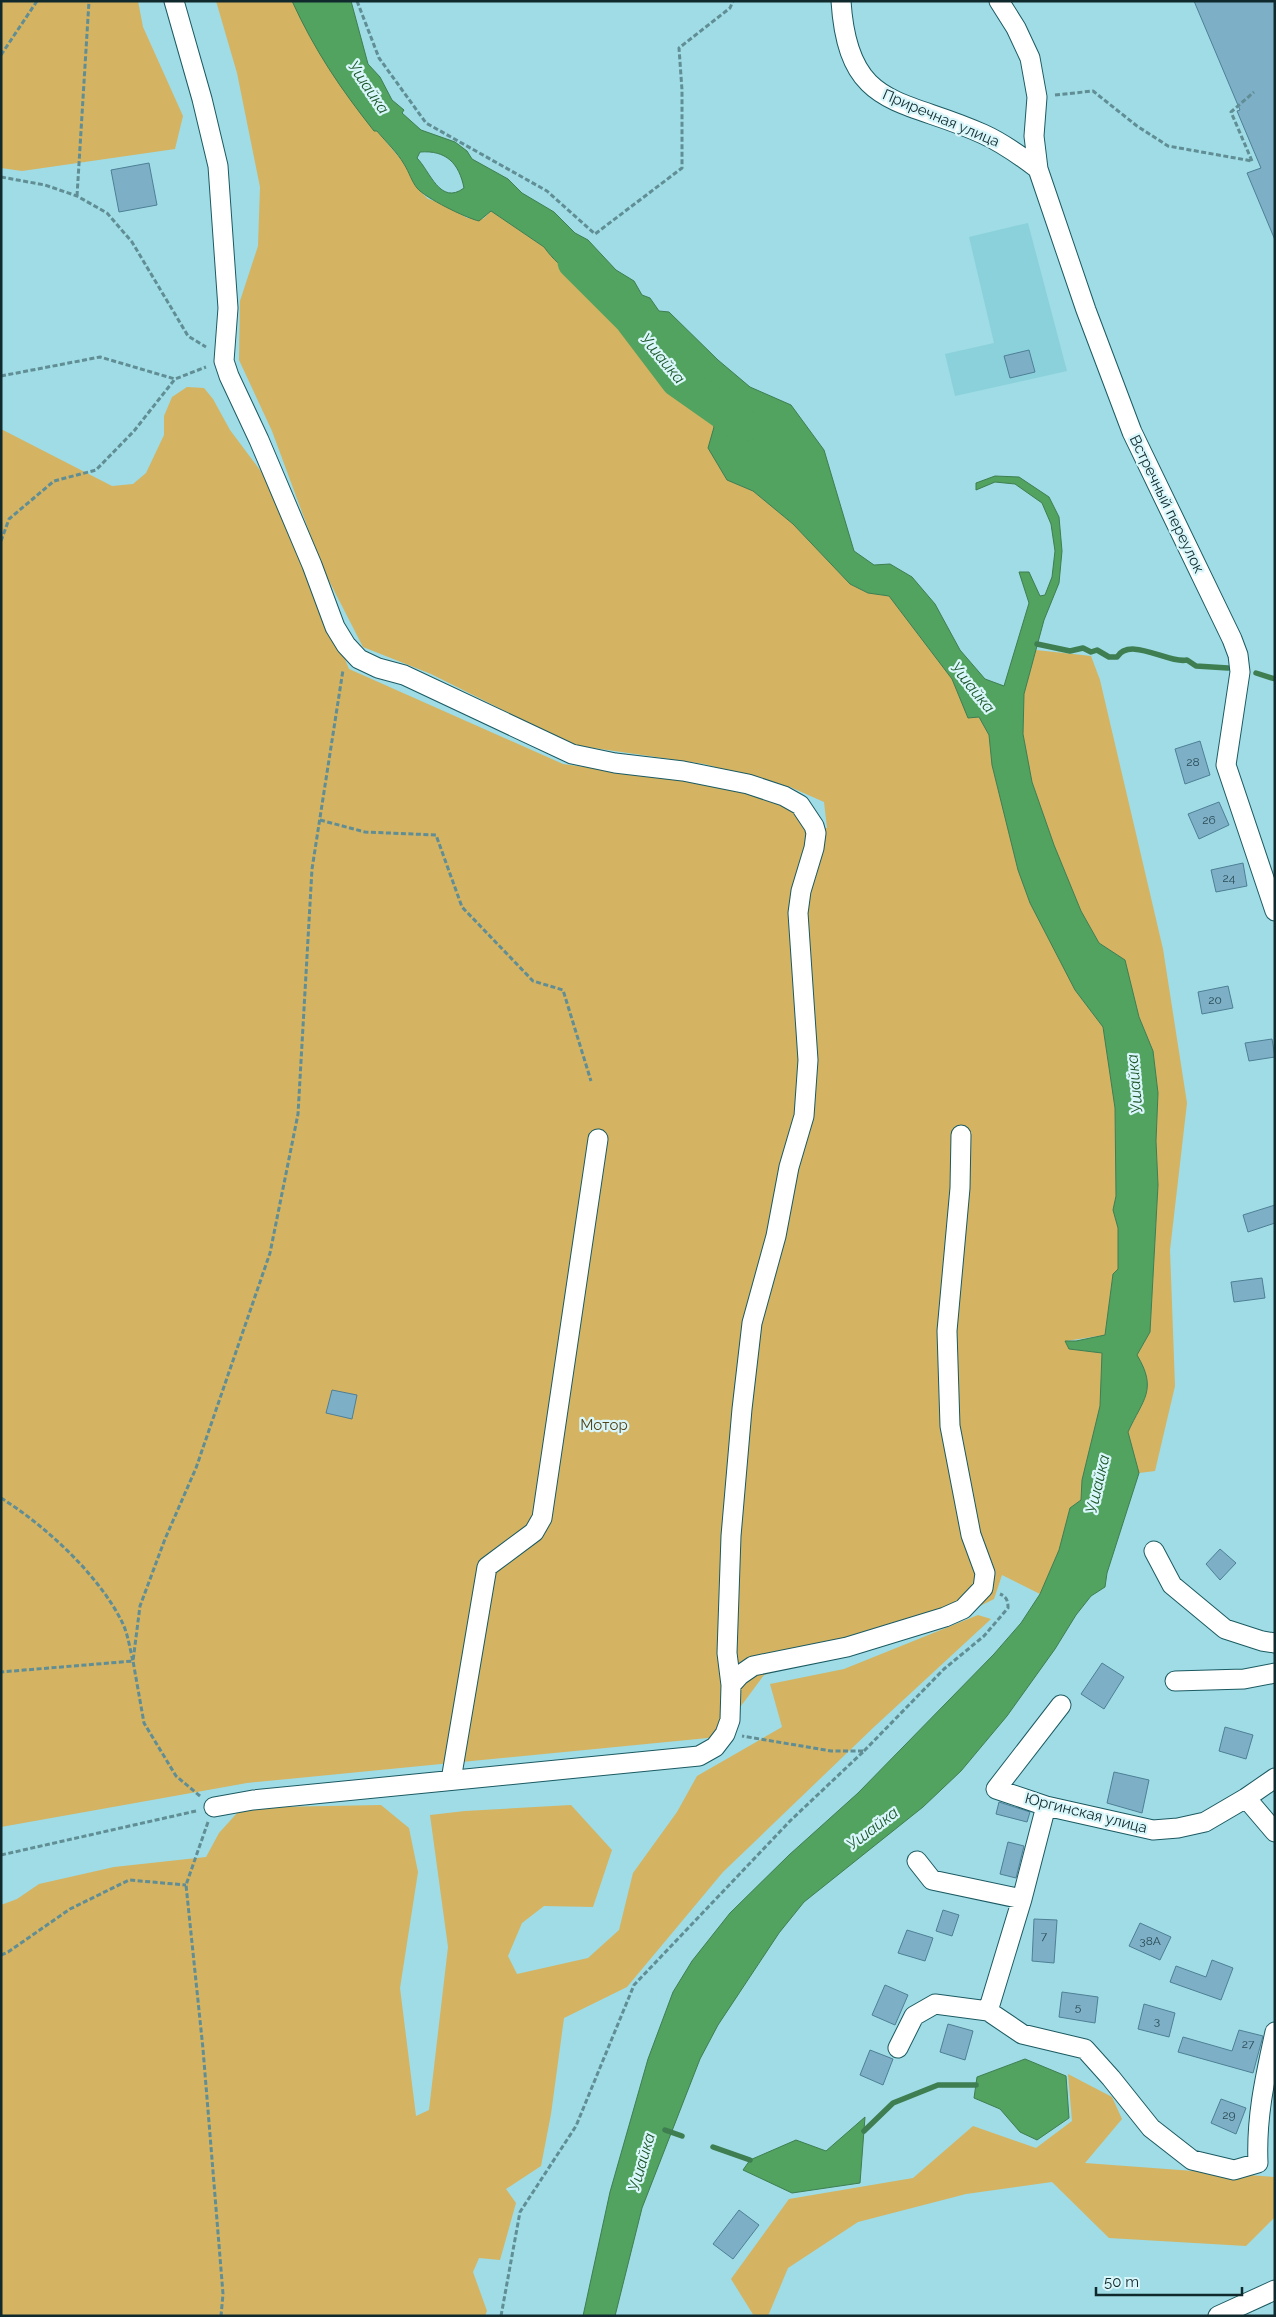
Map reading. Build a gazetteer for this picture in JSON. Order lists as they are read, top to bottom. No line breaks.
{"streets":{"street":["Приречная улица","Встречный переулок","Юргинская улица"]},"crossings":[["Приречная улица","Встречный переулок"]],"water":["Ушайка"],"parks":["Мотор"],"house_numbers":["28","26","24","20","7","38А","5","3","27","29"],"scale_bar":"50 m"}
